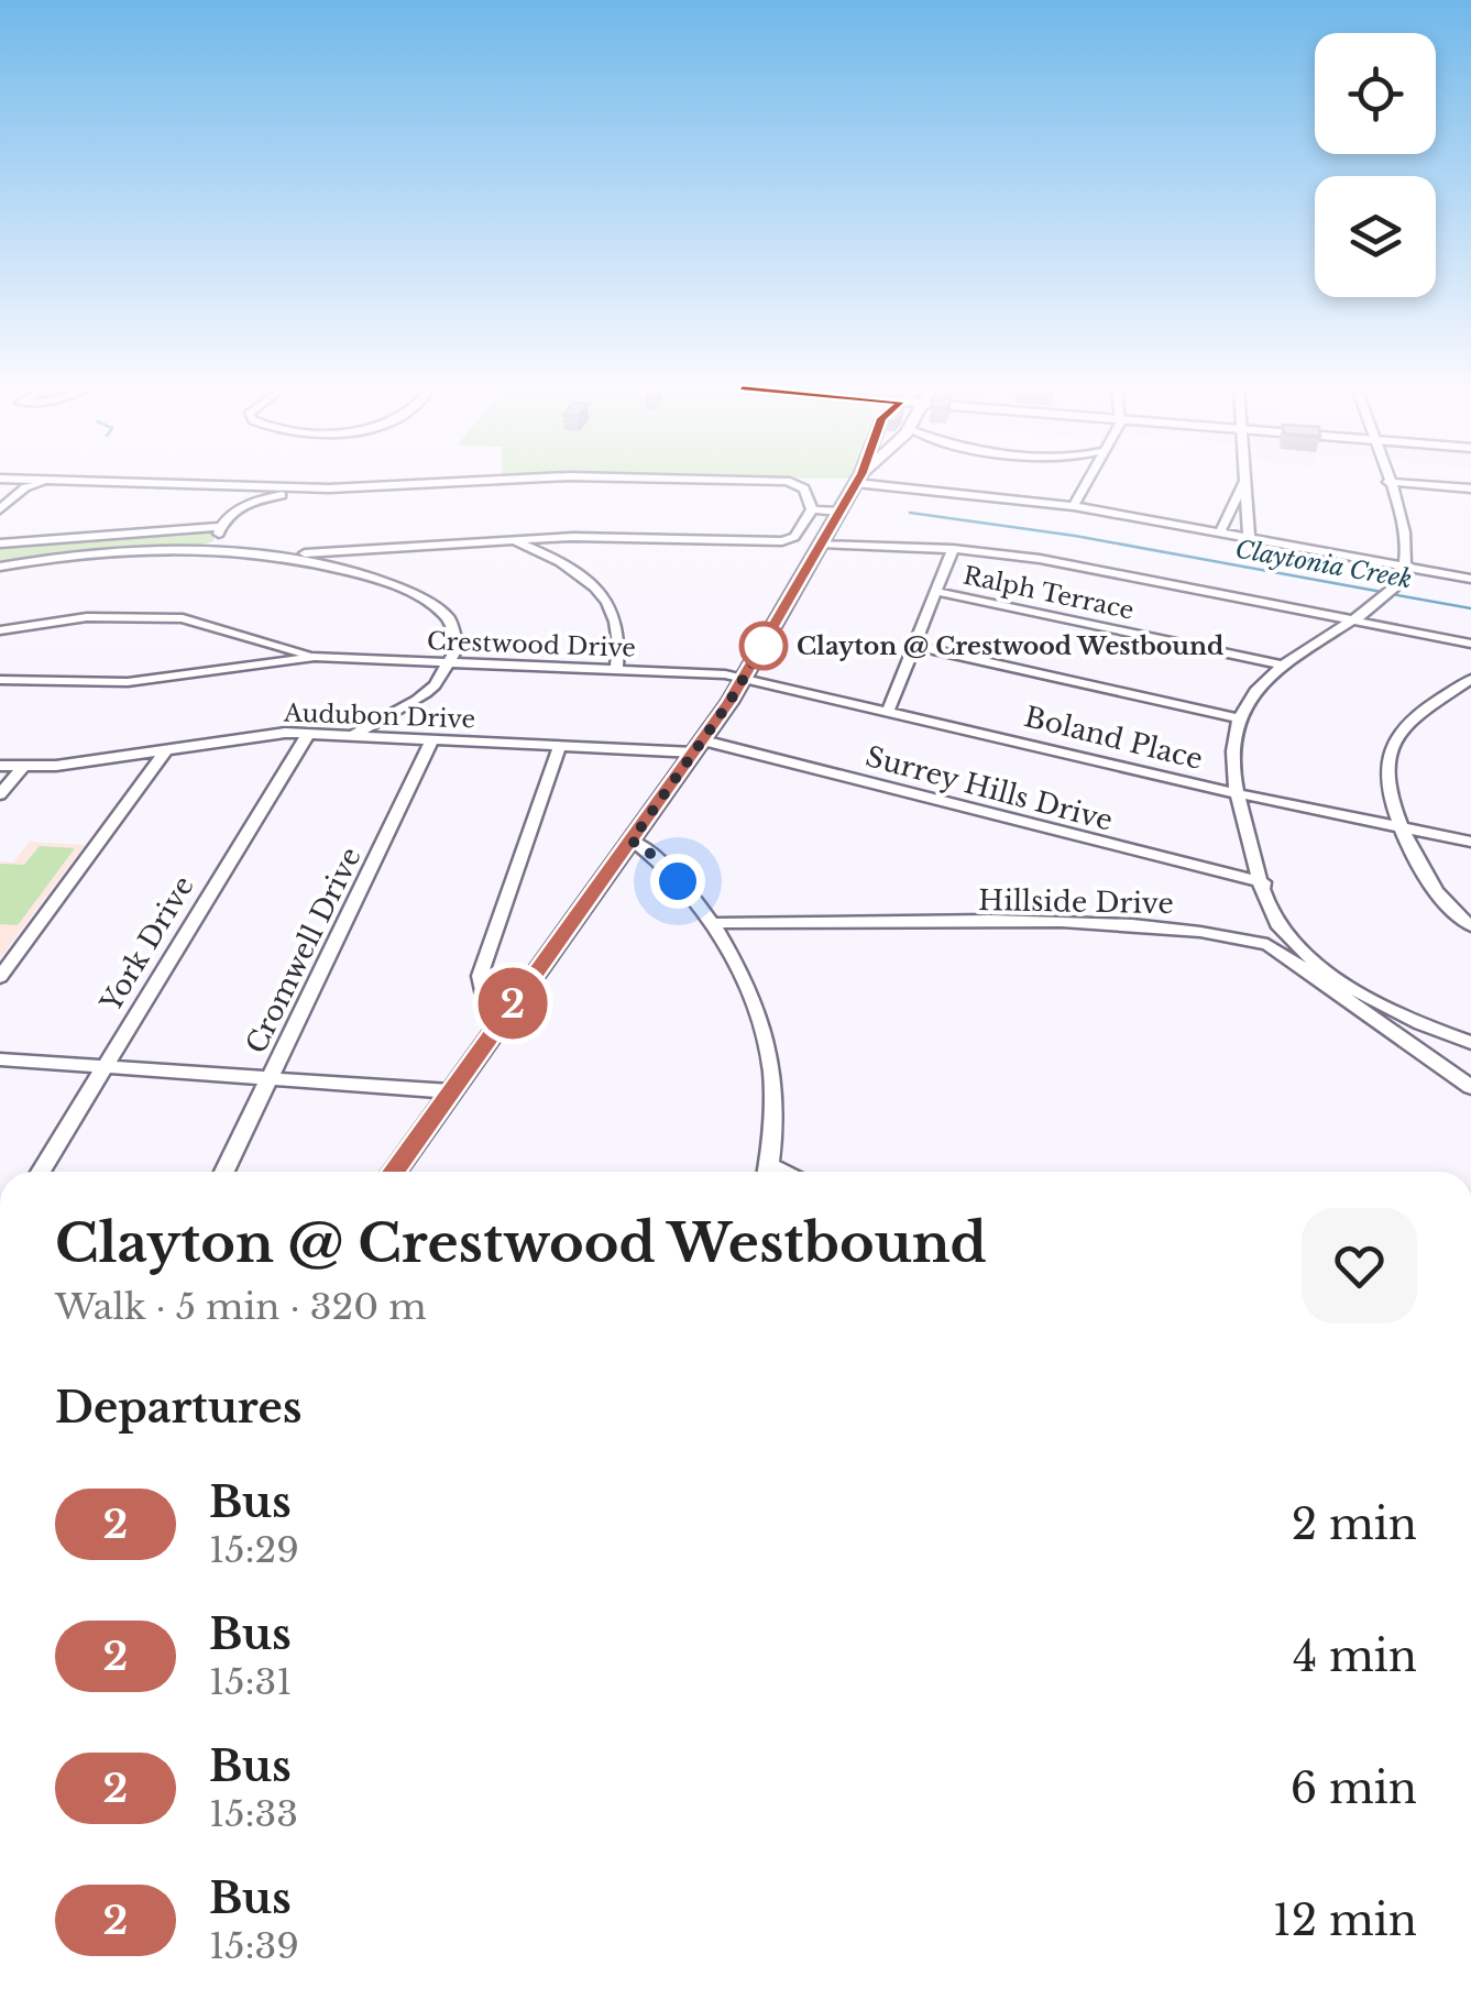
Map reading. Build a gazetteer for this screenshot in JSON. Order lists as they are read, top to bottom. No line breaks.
{"streets":{"street":["Ralph Terrace","Crestwood Drive","Audubon Drive","Boland Place","Surrey Hills Drive","Hillside Drive","York Drive","Cromwell Drive"]},"crossings":[["Crestwood Drive","Boland Place"],["Audubon Drive","Surrey Hills Drive"],["Audubon Drive","York Drive"],["Audubon Drive","Cromwell Drive"]],"water":["Claytonia Creek"],"places":["Clayton @ Crestwood Westbound"],"lines":["bus line 2"],"page":{"on_map":"2","heading":[["Clayton @ Crestwood Westbound","Walk · 5 min · 320 m"],"Departures"],"list":[{"mark":"2","name":"Bus","note":"15:29","value":"2 min"},{"mark":"2","name":"Bus","note":"15:31","value":"4 min"},{"mark":"2","name":"Bus","note":"15:33","value":"6 min"},{"mark":"2","name":"Bus","note":"15:39","value":"12 min"}]}}
